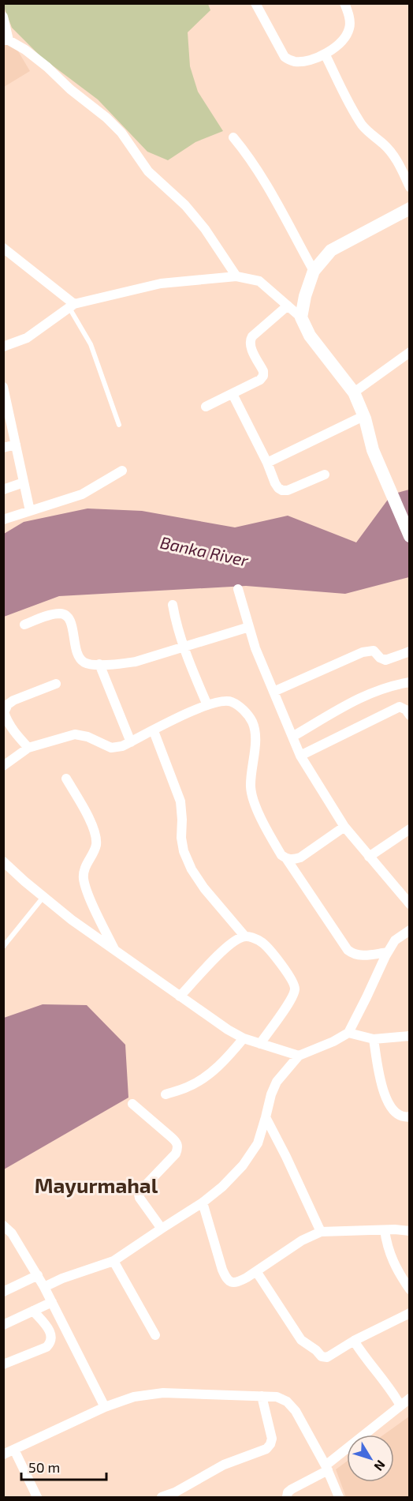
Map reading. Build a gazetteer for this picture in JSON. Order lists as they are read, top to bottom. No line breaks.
{"districts":["Mayurmahal"],"water":["Banka River"],"scale_bar":"50 m","north":"bottom right"}
